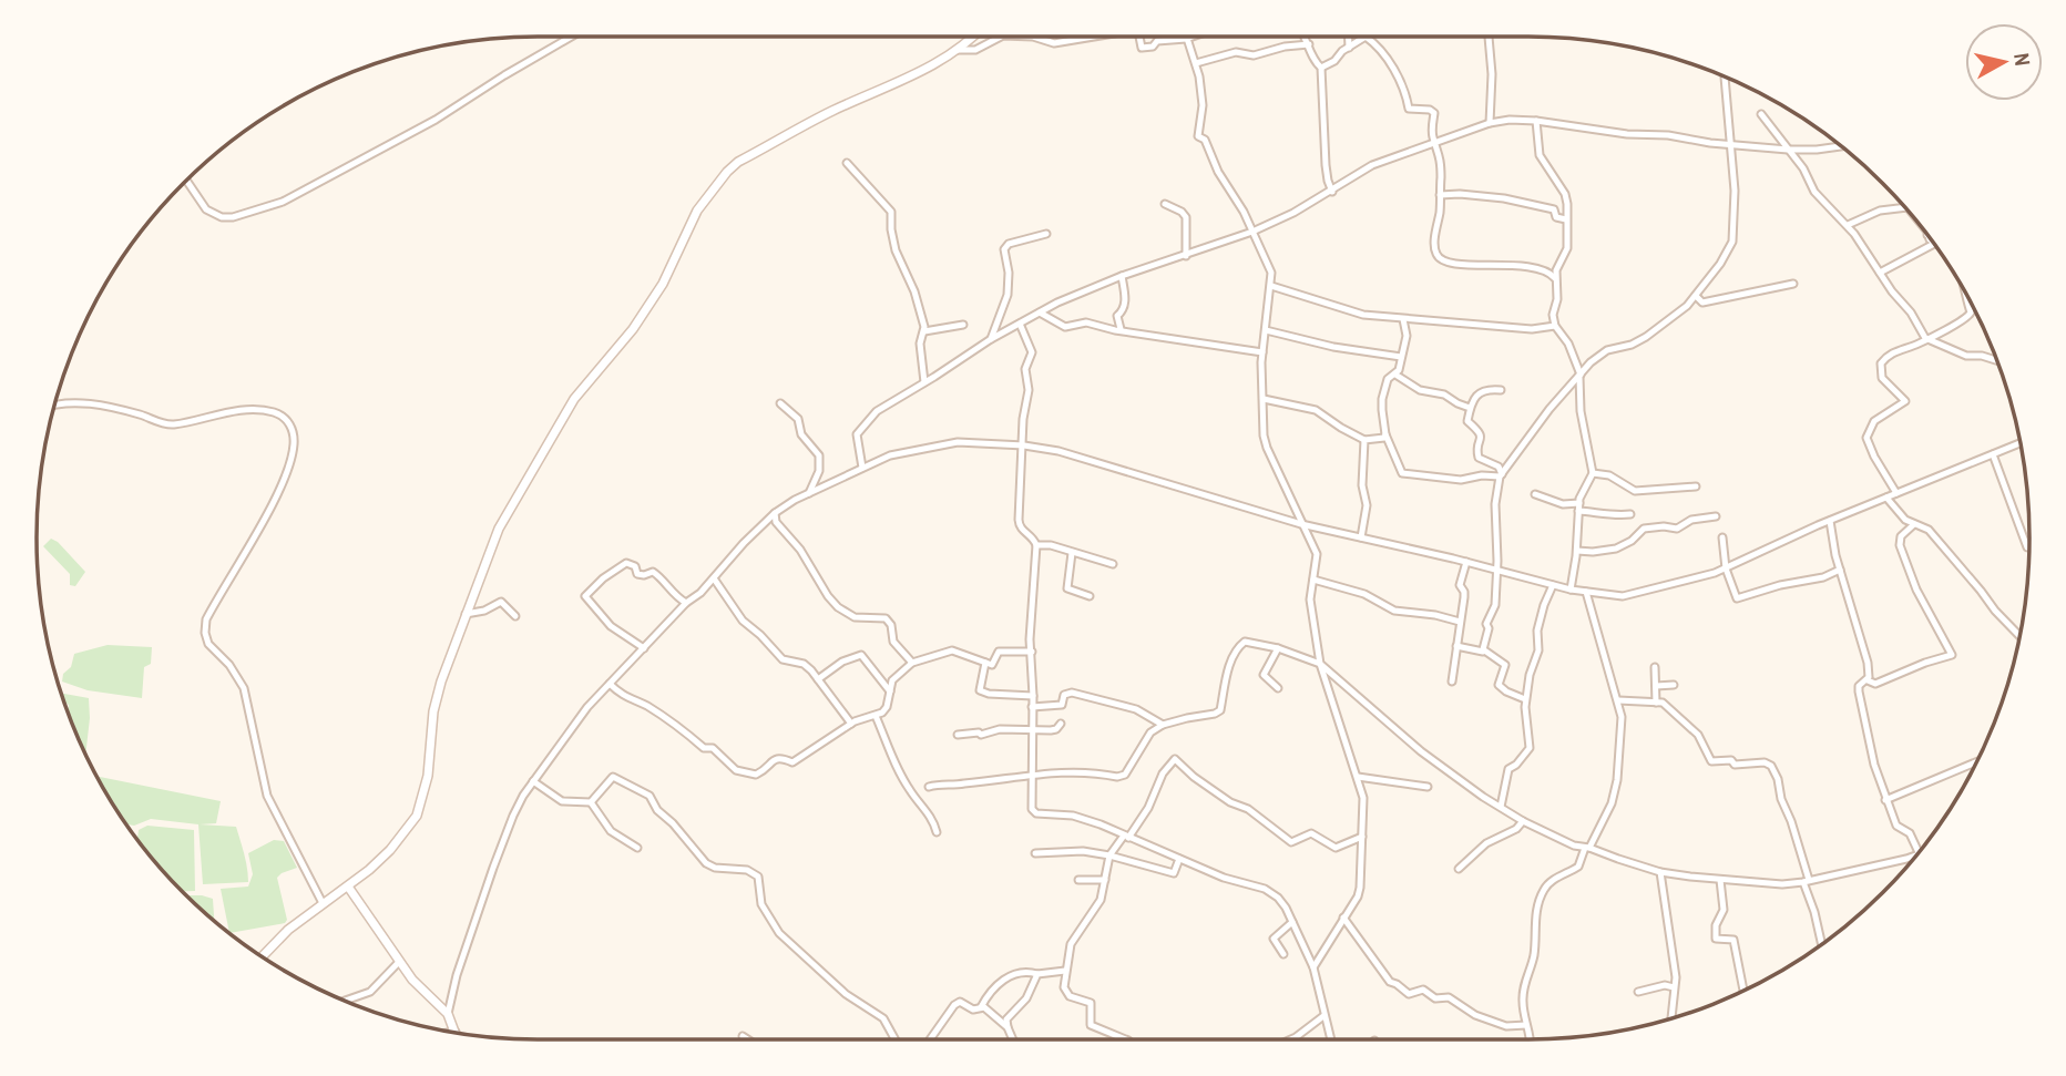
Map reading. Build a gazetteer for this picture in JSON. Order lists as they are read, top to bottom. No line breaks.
{"north":"right"}
